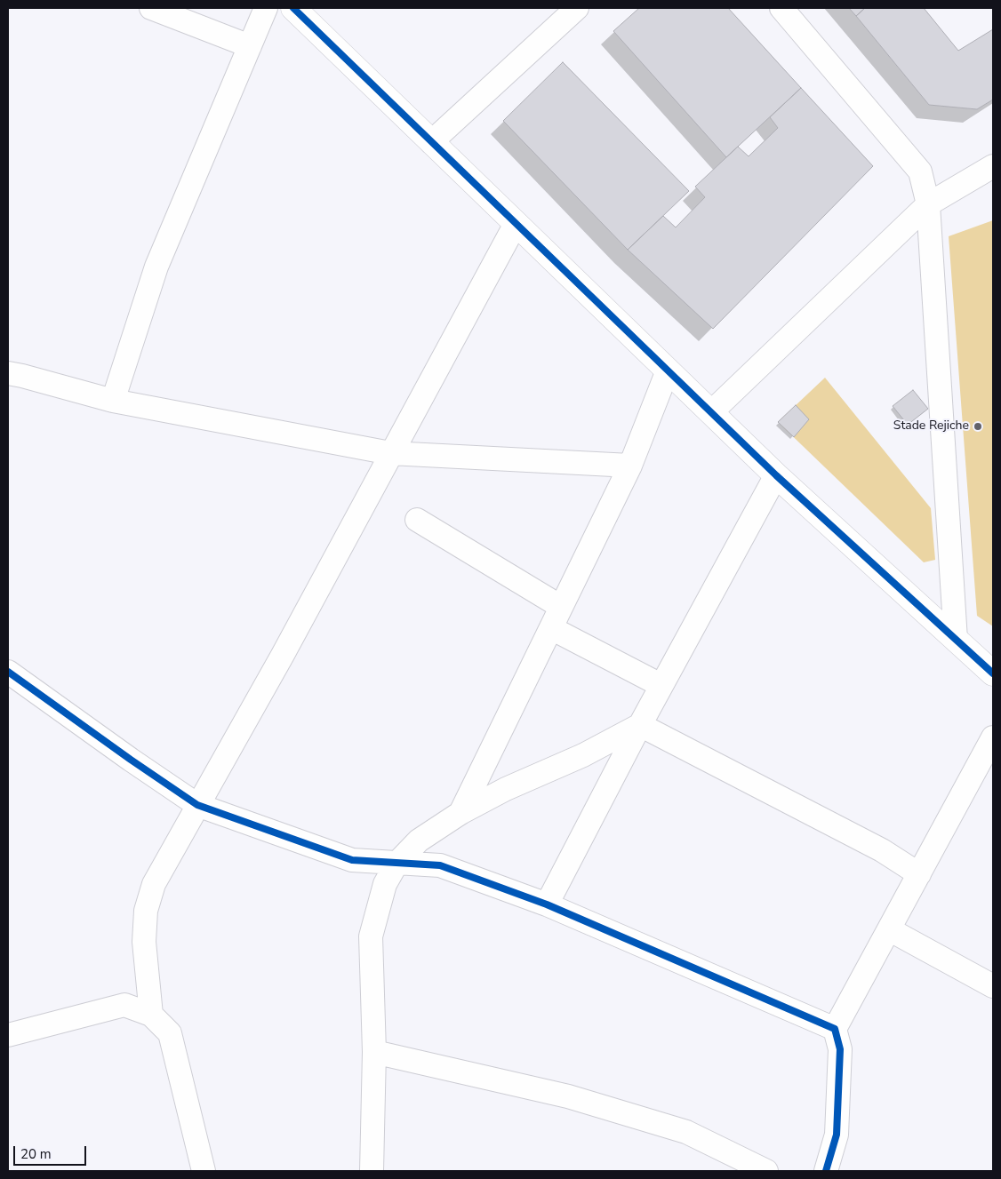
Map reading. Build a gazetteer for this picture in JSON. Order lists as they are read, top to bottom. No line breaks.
{"places":["Stade Rejiche"],"scale_bar":"20 m"}
